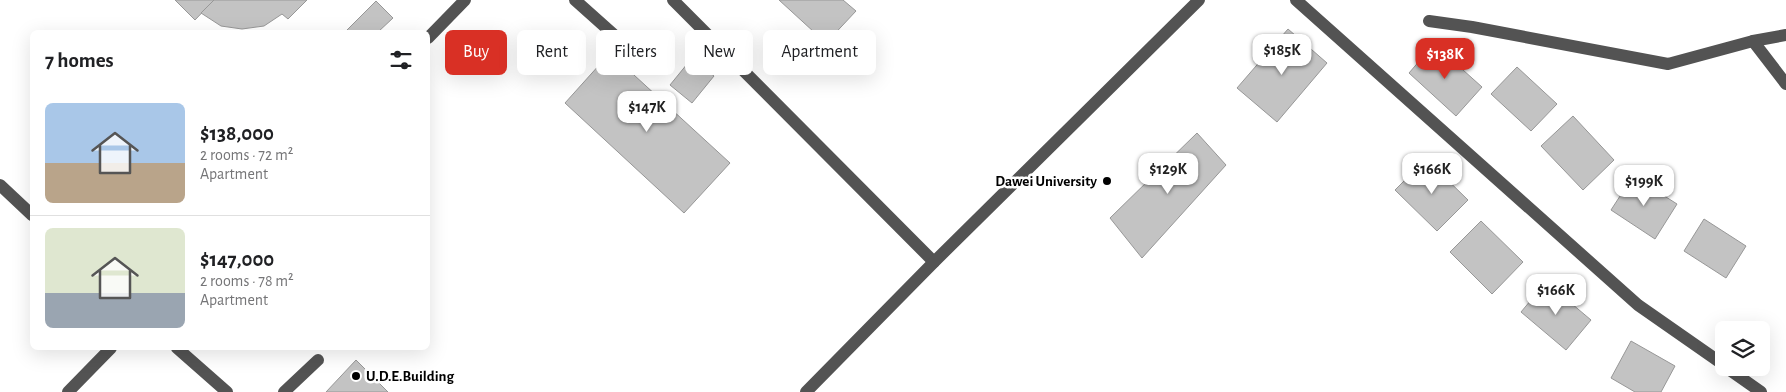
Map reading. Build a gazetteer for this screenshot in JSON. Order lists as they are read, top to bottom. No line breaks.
{"places":["Dawei University","U.D.E.Building"],"page":{"chip":["Buy","Rent","Filters","New","Apartment"],"heading":"7 homes","price":["$185K","$138K","$147K","$129K","$166K","$199K","$166K"],"list":[{"name":"$138,000","note":"2 rooms · 72 m² · Apartment"},{"name":"$147,000","note":"2 rooms · 78 m² · Apartment"}]}}
